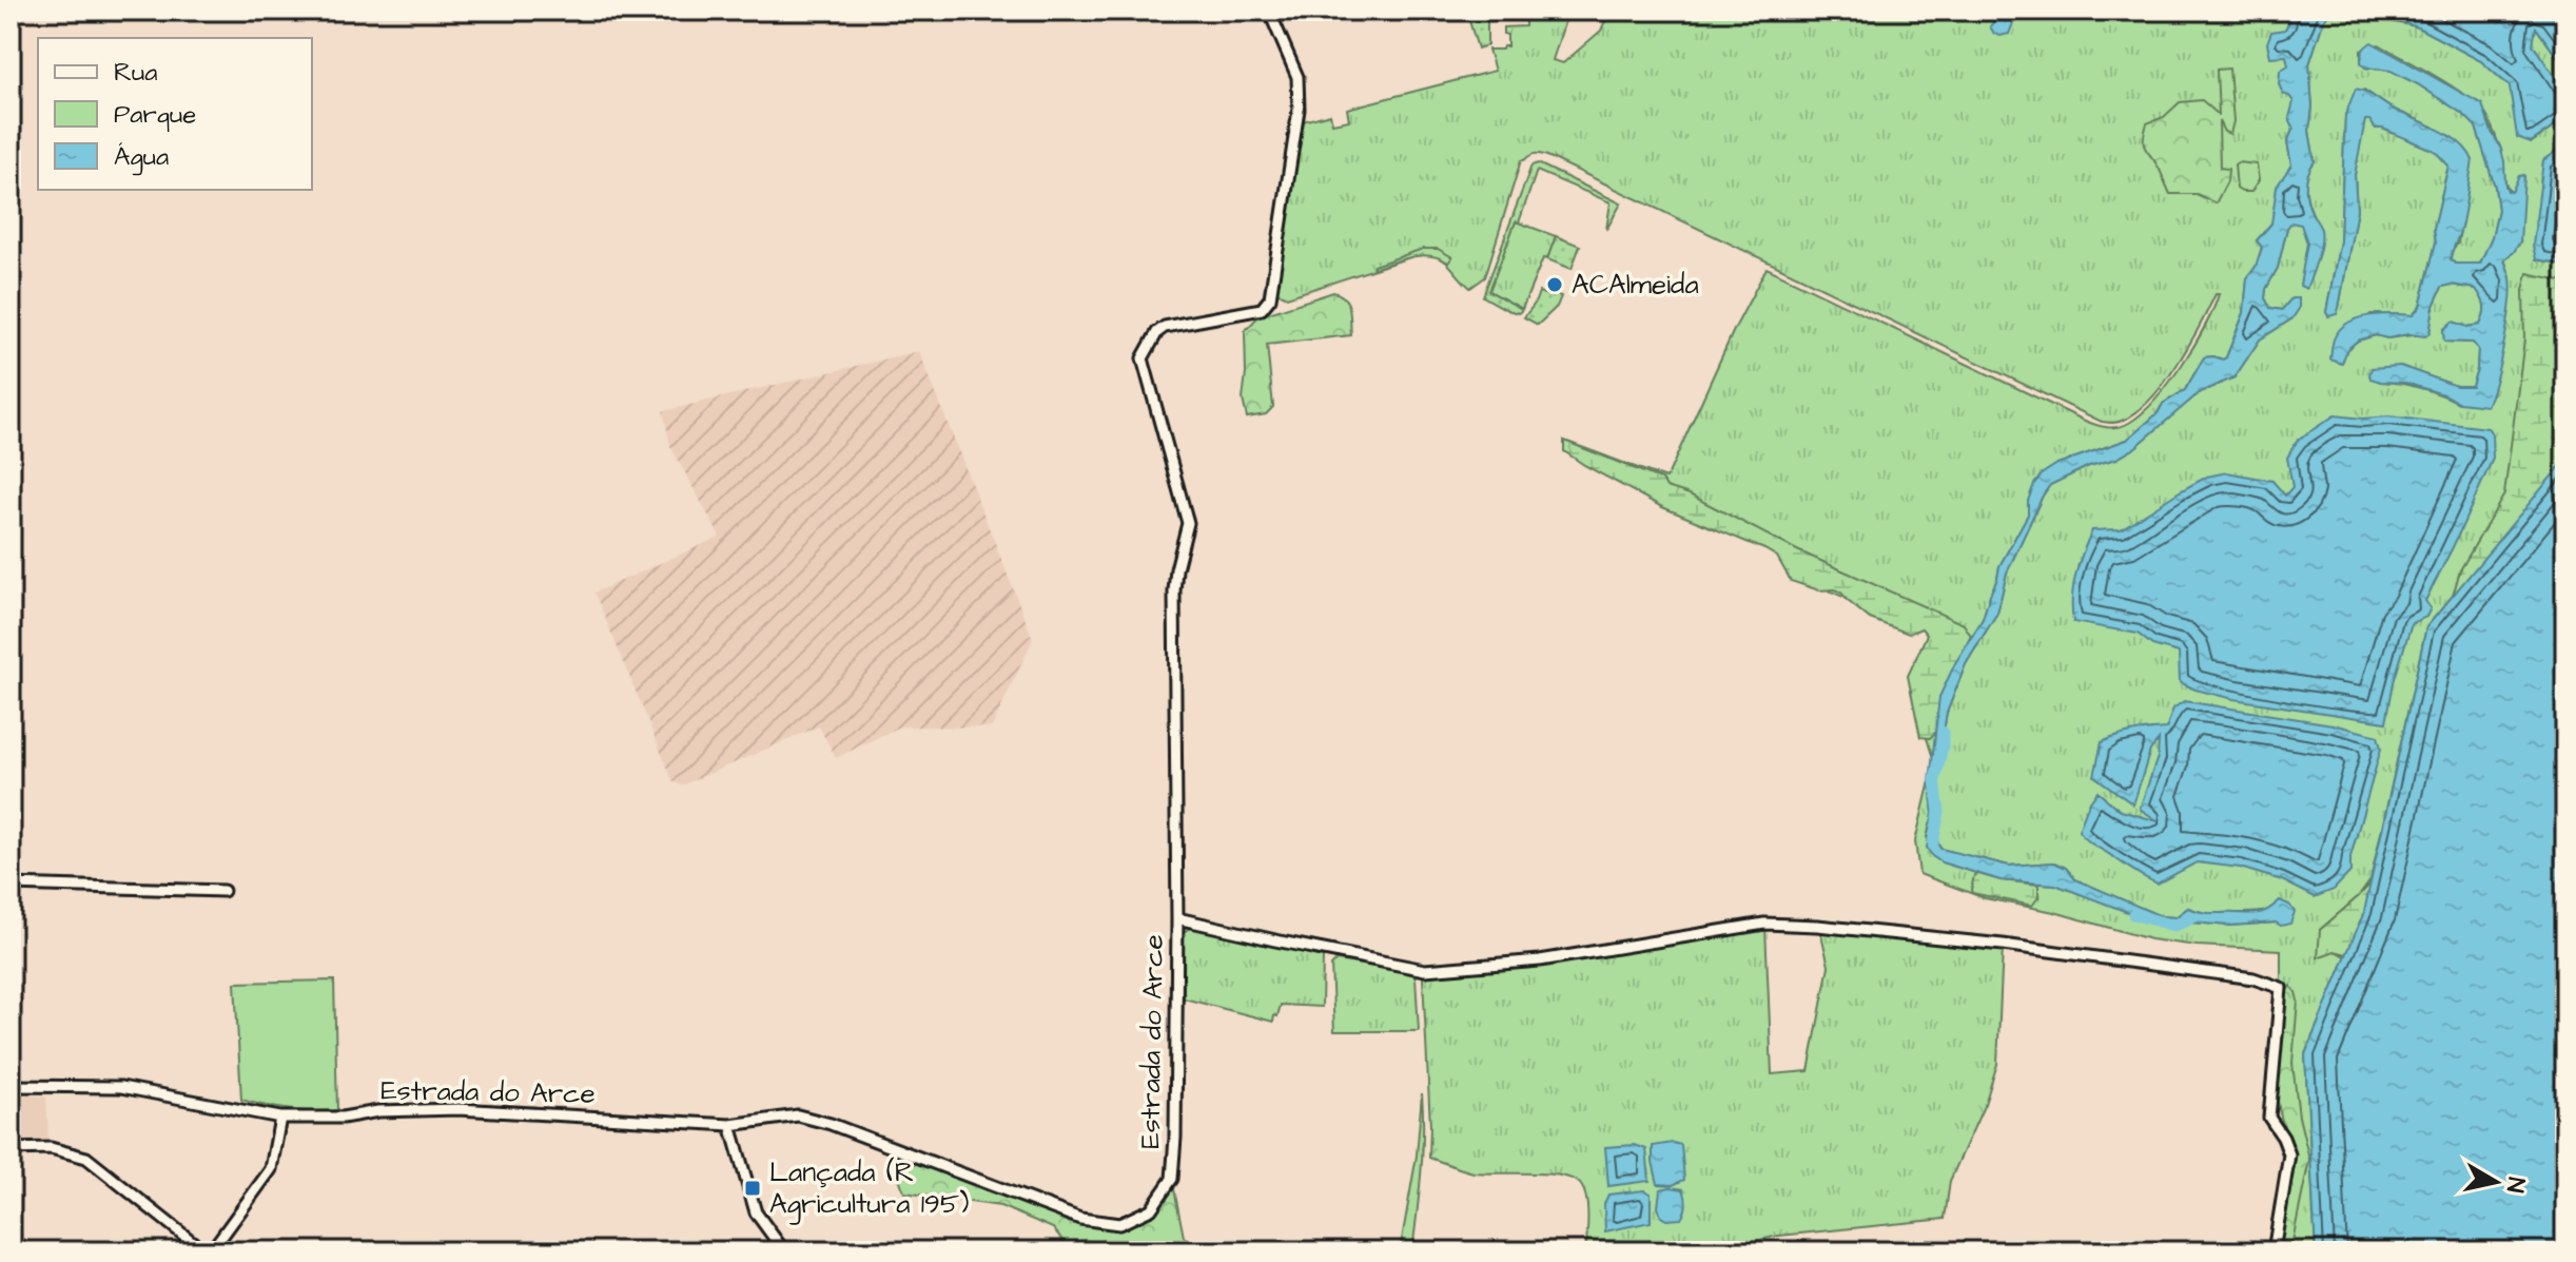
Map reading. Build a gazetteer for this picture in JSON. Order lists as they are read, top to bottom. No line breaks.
{"streets":{"street":["Estrada do Arce"]},"places":{"other":["ACAlmeida"],"transit":["Lançada (R Agricultura 195)"]},"legend":["Rua","Parque","Água"],"north":"right"}
